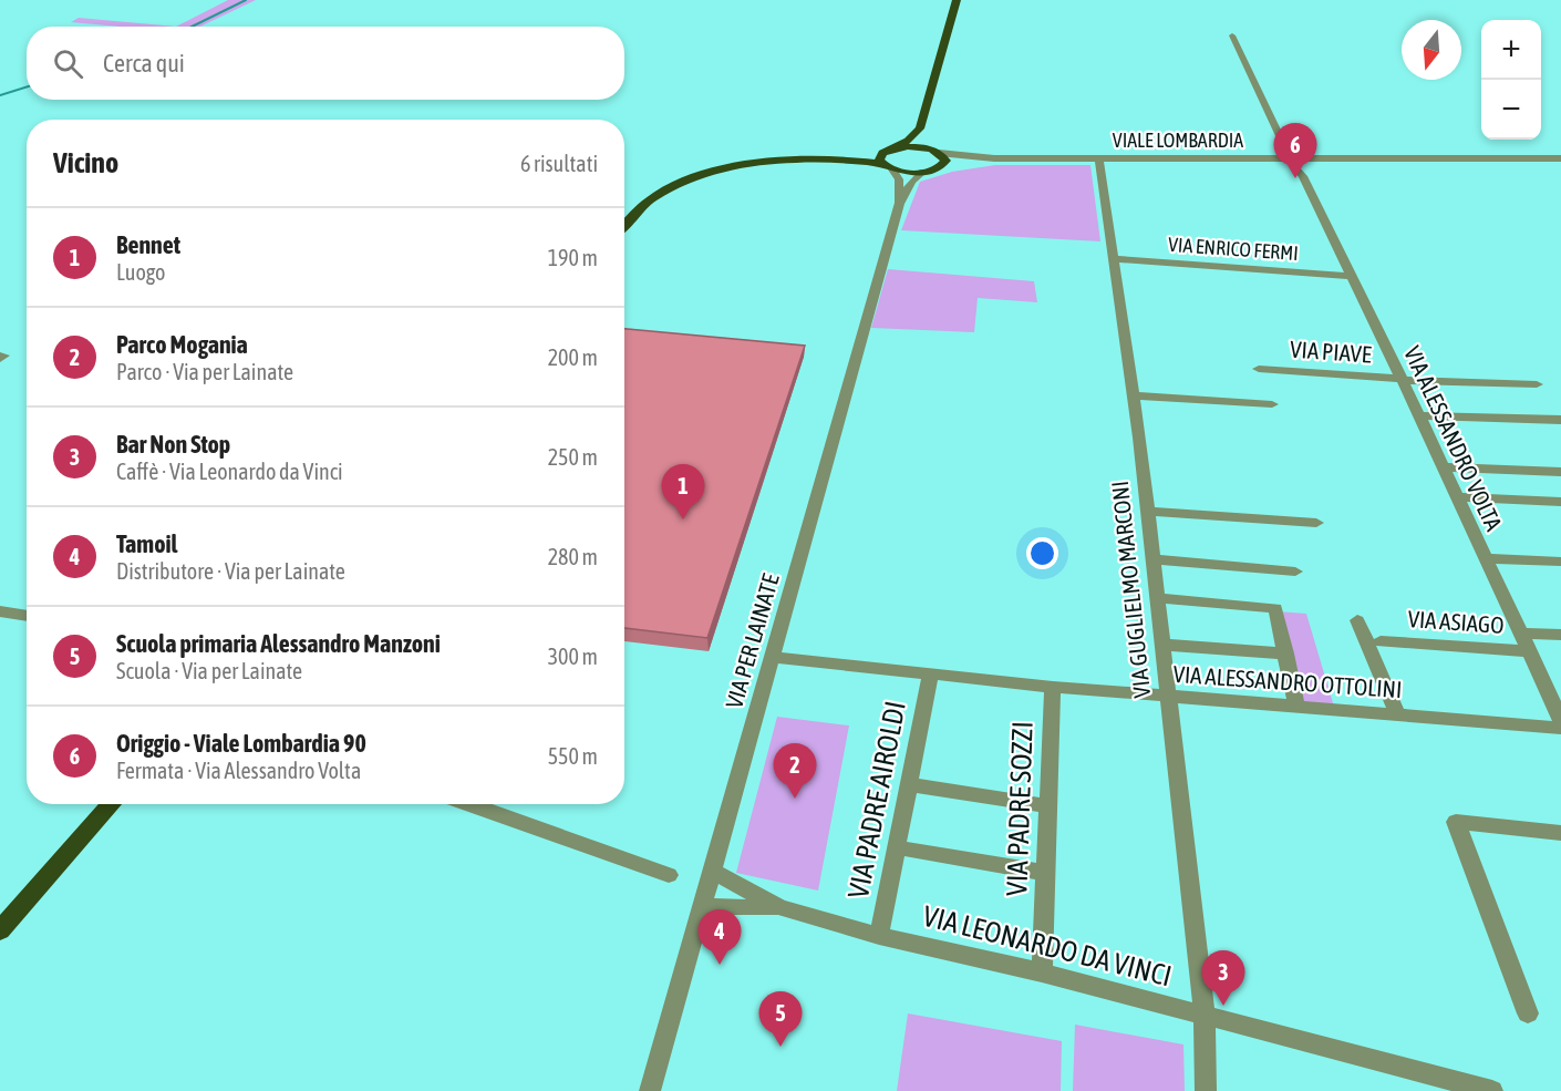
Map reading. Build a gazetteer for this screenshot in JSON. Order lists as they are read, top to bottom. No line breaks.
{"streets":{"street":["VIALE LOMBARDIA","VIA ENRICO FERMI","VIA PIAVE","VIA ALESSANDRO VOLTA","VIA GUGLIELMO MARCONI","VIA ASIAGO","VIA PER LAINATE","VIA ALESSANDRO OTTOLINI","VIA PADRE AIROLDI","VIA PADRE SOZZI","VIA LEONARDO DA VINCI"]},"crossings":[["VIALE LOMBARDIA","VIA ALESSANDRO VOLTA"],["VIALE LOMBARDIA","VIA GUGLIELMO MARCONI"],["VIA ENRICO FERMI","VIA ALESSANDRO VOLTA"],["VIA ENRICO FERMI","VIA GUGLIELMO MARCONI"],["VIA PIAVE","VIA ALESSANDRO VOLTA"],["VIA ALESSANDRO VOLTA","VIA ASIAGO"],["VIA GUGLIELMO MARCONI","VIA ALESSANDRO OTTOLINI"],["VIA GUGLIELMO MARCONI","VIA LEONARDO DA VINCI"],["VIA PER LAINATE","VIA ALESSANDRO OTTOLINI"],["VIA ALESSANDRO OTTOLINI","VIA PADRE AIROLDI"],["VIA ALESSANDRO OTTOLINI","VIA PADRE SOZZI"],["VIA PADRE AIROLDI","VIA LEONARDO DA VINCI"],["VIA PADRE SOZZI","VIA LEONARDO DA VINCI"]],"north":"bottom","page":{"map_buttons":["+","−"],"search":"Cerca qui","heading":["Vicino","6 risultati"],"pins":["6","1","2","4","3","5"],"list":[{"mark":"1","name":"Bennet","note":"Luogo","value":"190 m"},{"mark":"2","name":"Parco Mogania","note":"Parco · Via per Lainate","value":"200 m"},{"mark":"3","name":"Bar Non Stop","note":"Caffè · Via Leonardo da Vinci","value":"250 m"},{"mark":"4","name":"Tamoil","note":"Distributore · Via per Lainate","value":"280 m"},{"mark":"5","name":"Scuola primaria Alessandro Manzoni","note":"Scuola · Via per Lainate","value":"300 m"},{"mark":"6","name":"Origgio - Viale Lombardia 90","note":"Fermata · Via Alessandro Volta","value":"550 m"}]}}
